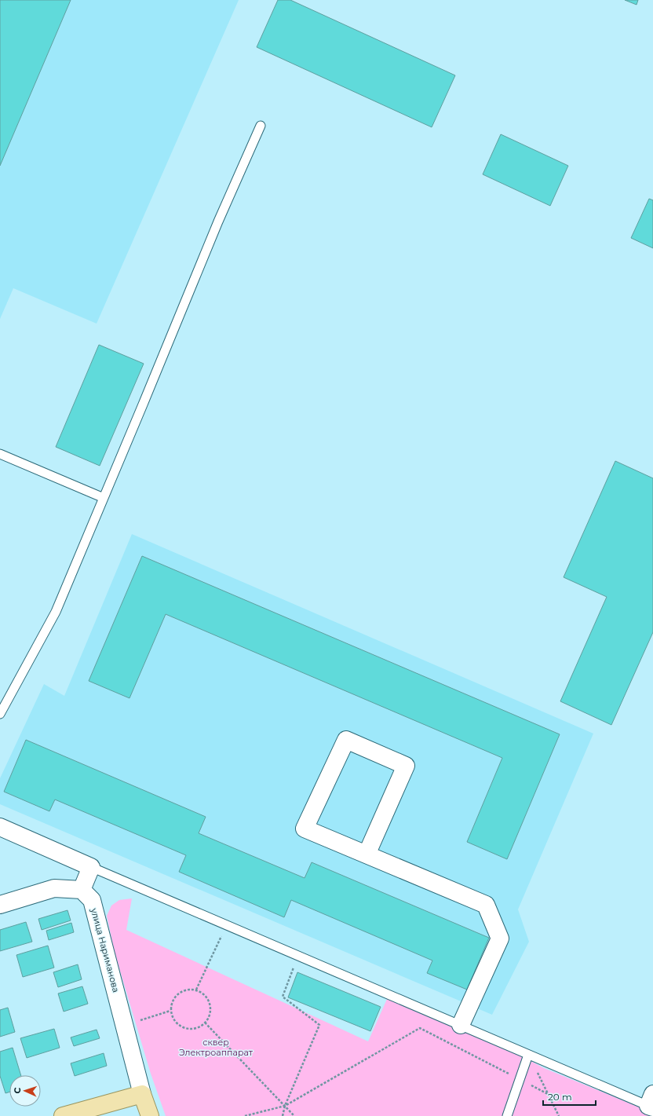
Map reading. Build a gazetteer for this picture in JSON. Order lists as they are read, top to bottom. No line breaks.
{"streets":{"main road":["улица Нариманова"]},"parks":["cквер Электроаппарат"],"scale_bar":"20 m","north":"left"}
